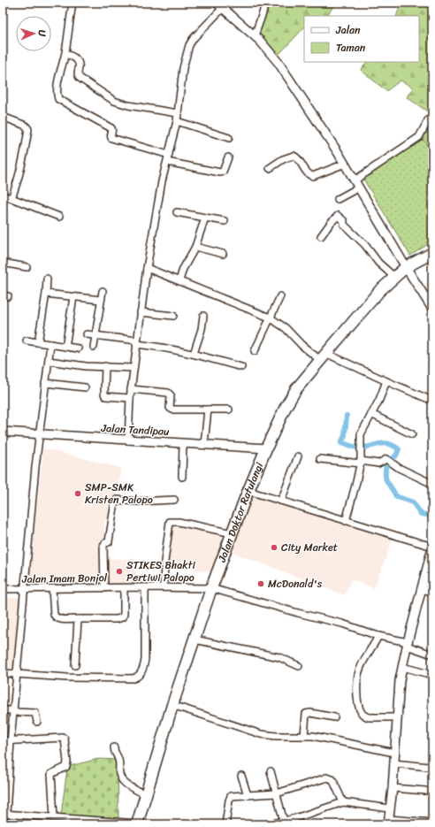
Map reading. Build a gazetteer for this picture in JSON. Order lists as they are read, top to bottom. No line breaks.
{"streets":{"highway":["Jalan Doktor Ratulangi"],"street":["Jalan Tandipau","Jalan Imam Bonjol"]},"crossings":[["Jalan Tandipau","Jalan Doktor Ratulangi"],["Jalan Doktor Ratulangi","Jalan Imam Bonjol"]],"places":["SMP-SMK Kristen Palopo","City Market","STIKES Bhakti Pertiwi Palopo","McDonald's"],"legend":["Jalan","Taman"],"north":"right"}
